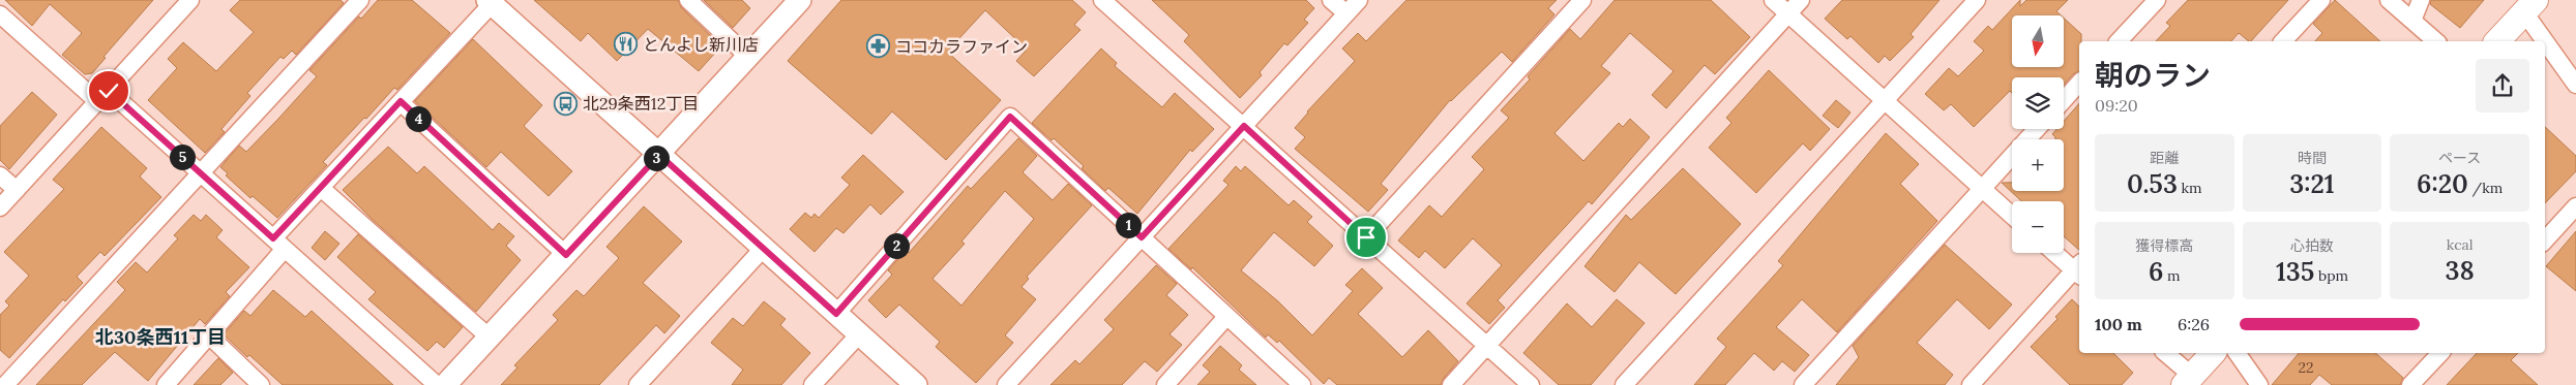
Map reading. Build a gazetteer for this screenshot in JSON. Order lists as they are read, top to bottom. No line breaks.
{"districts":["北30条西11丁目"],"places":{"restaurant":["とんよし新川店"],"pharmacy":["ココカラファイン"],"bus stop":["北29条西12丁目"]},"house_numbers":["22"],"north":"bottom","page":{"map_buttons":["+","−"],"heading":["朝のラン","09:20"],"pins":["4","5","3","1","2"],"stats":[["距離","0.53 km"],["時間","3:21"],["ペース","6:20 /km"],["獲得標高","6 m"],["心拍数","135 bpm"],["kcal","38"]],"list":[{"name":"100 m","note":"6:26"}]}}
